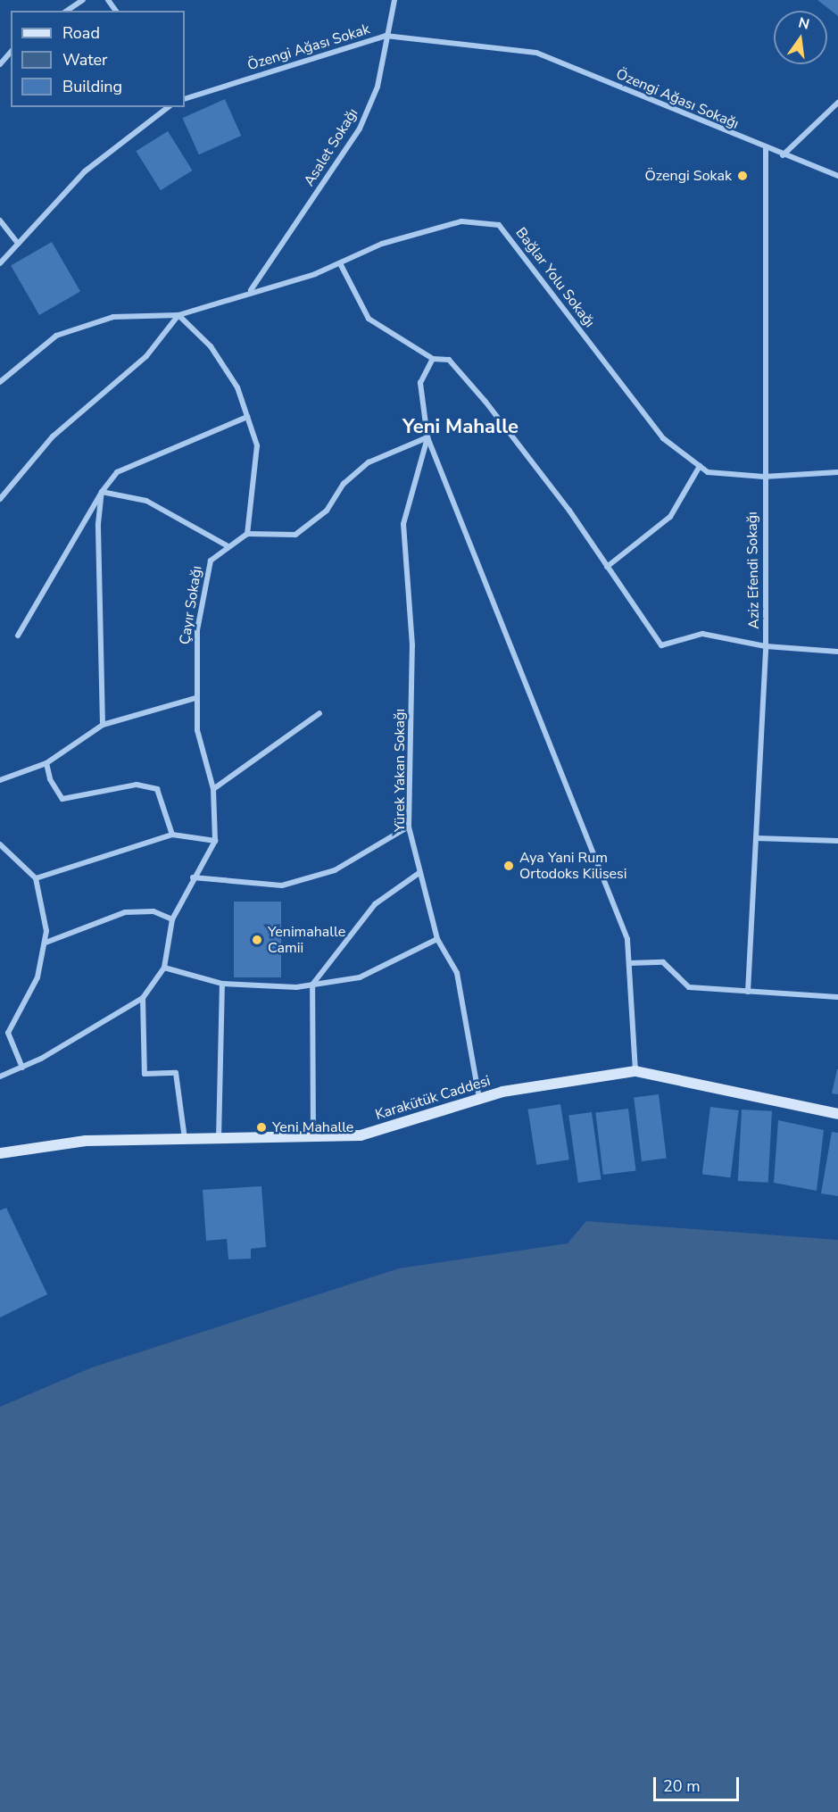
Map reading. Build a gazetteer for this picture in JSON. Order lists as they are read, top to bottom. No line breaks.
{"streets":{"main road":["Karakütük Caddesi"],"street":["Özengi Ağası Sokak","Özengi Ağası Sokağı","Asalet Sokağı","Bağlar Yolu Sokağı","Aziz Efendi Sokağı","Çayır Sokağı","Yürek Yakan Sokağı"]},"crossings":[["Özengi Ağası Sokak","Özengi Ağası Sokağı"],["Özengi Ağası Sokak","Asalet Sokağı"],["Özengi Ağası Sokağı","Aziz Efendi Sokağı"],["Asalet Sokağı","Bağlar Yolu Sokağı"],["Bağlar Yolu Sokağı","Aziz Efendi Sokağı"],["Yürek Yakan Sokağı","Karakütük Caddesi"]],"districts":["Yeni Mahalle"],"places":["Özengi Sokak","Aya Yani Rum Ortodoks Kilisesi","Yenimahalle Camii","Yeni Mahalle"],"legend":["Road","Water","Building"],"scale_bar":"20 m","north":"top"}
